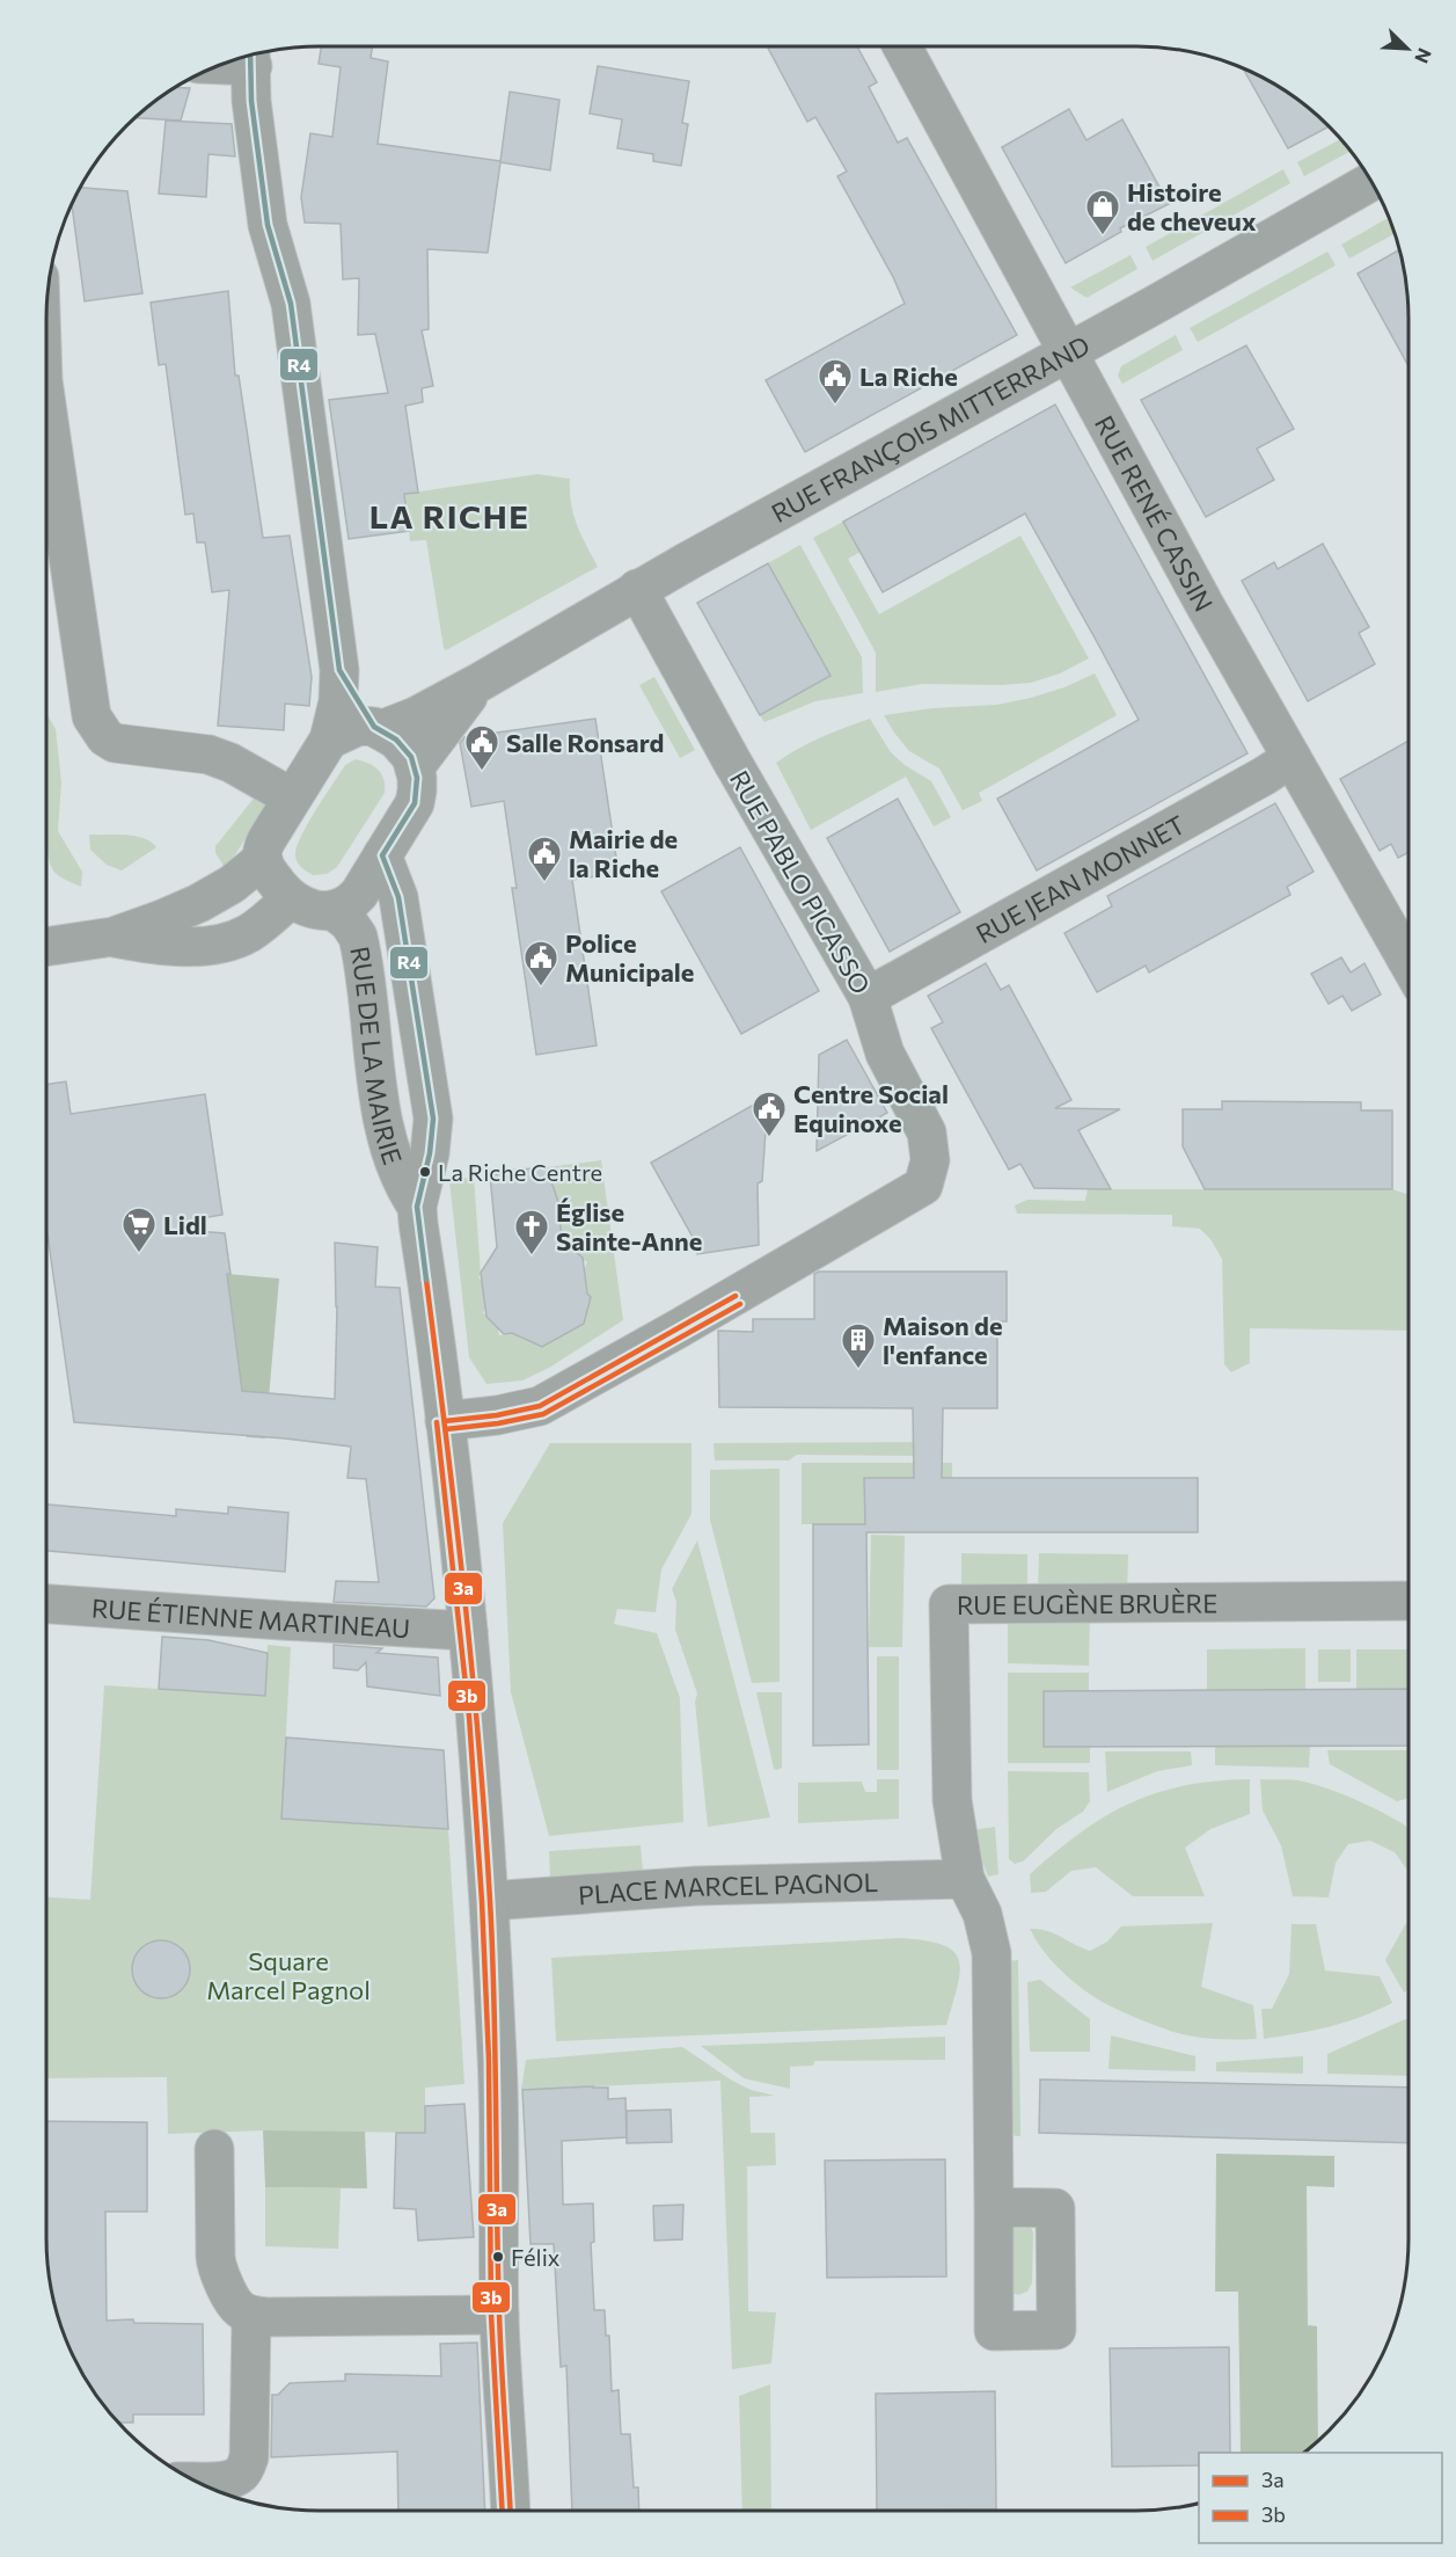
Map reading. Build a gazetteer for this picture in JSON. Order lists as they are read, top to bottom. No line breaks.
{"streets":{"street":["RUE FRANÇOIS MITTERRAND","RUE RENÉ CASSIN","RUE JEAN MONNET","RUE PABLO PICASSO","RUE DE LA MAIRIE","RUE EUGÈNE BRUÈRE","RUE ÉTIENNE MARTINEAU","PLACE MARCEL PAGNOL"]},"crossings":[["RUE FRANÇOIS MITTERRAND","RUE RENÉ CASSIN"],["RUE FRANÇOIS MITTERRAND","RUE PABLO PICASSO"],["RUE FRANÇOIS MITTERRAND","RUE DE LA MAIRIE"],["RUE RENÉ CASSIN","RUE JEAN MONNET"],["RUE JEAN MONNET","RUE PABLO PICASSO"],["RUE PABLO PICASSO","RUE DE LA MAIRIE"],["RUE DE LA MAIRIE","RUE ÉTIENNE MARTINEAU"],["RUE DE LA MAIRIE","PLACE MARCEL PAGNOL"],["RUE EUGÈNE BRUÈRE","PLACE MARCEL PAGNOL"]],"districts":["LA RICHE"],"parks":["Square Marcel Pagnol"],"places":{"shop":["Histoire de cheveux"],"public building":["La Riche","Salle Ronsard","Mairie de la Riche","Police Municipale","Centre Social Equinoxe"],"other":["La Riche Centre","Félix"],"supermarket":["Lidl"],"church":["Église Sainte-Anne"],"building":["Maison de l'enfance"]},"lines":["transit line R4","transit line 3a","transit line 3b"],"legend":["3a","3b"],"north":"bottom right"}
